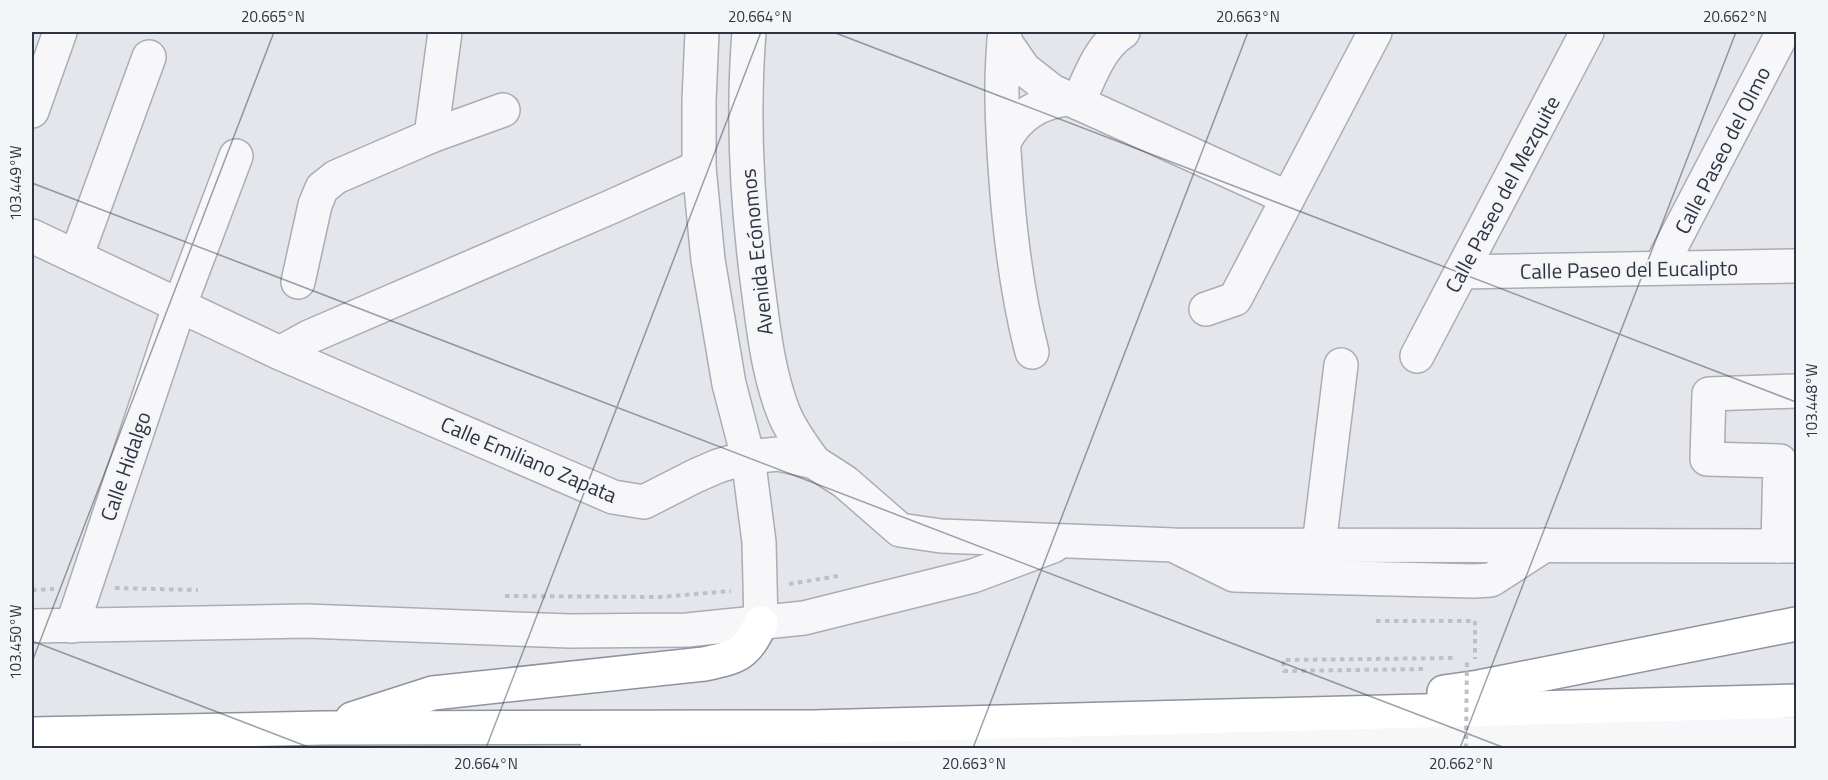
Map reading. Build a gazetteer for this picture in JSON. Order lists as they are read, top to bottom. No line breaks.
{"streets":{"street":["Calle Paseo del Olmo","Calle Paseo del Mezquite","Avenida Ecónomos","Calle Paseo del Eucalipto","Calle Emiliano Zapata","Calle Hidalgo"]},"crossings":[["Calle Paseo del Olmo","Calle Paseo del Eucalipto"],["Calle Paseo del Mezquite","Calle Paseo del Eucalipto"],["Avenida Ecónomos","Calle Emiliano Zapata"],["Calle Emiliano Zapata","Calle Hidalgo"]],"coordinates":["20.665°N","20.664°N","20.663°N","20.662°N","103.449°W","103.448°W","103.450°W"]}
